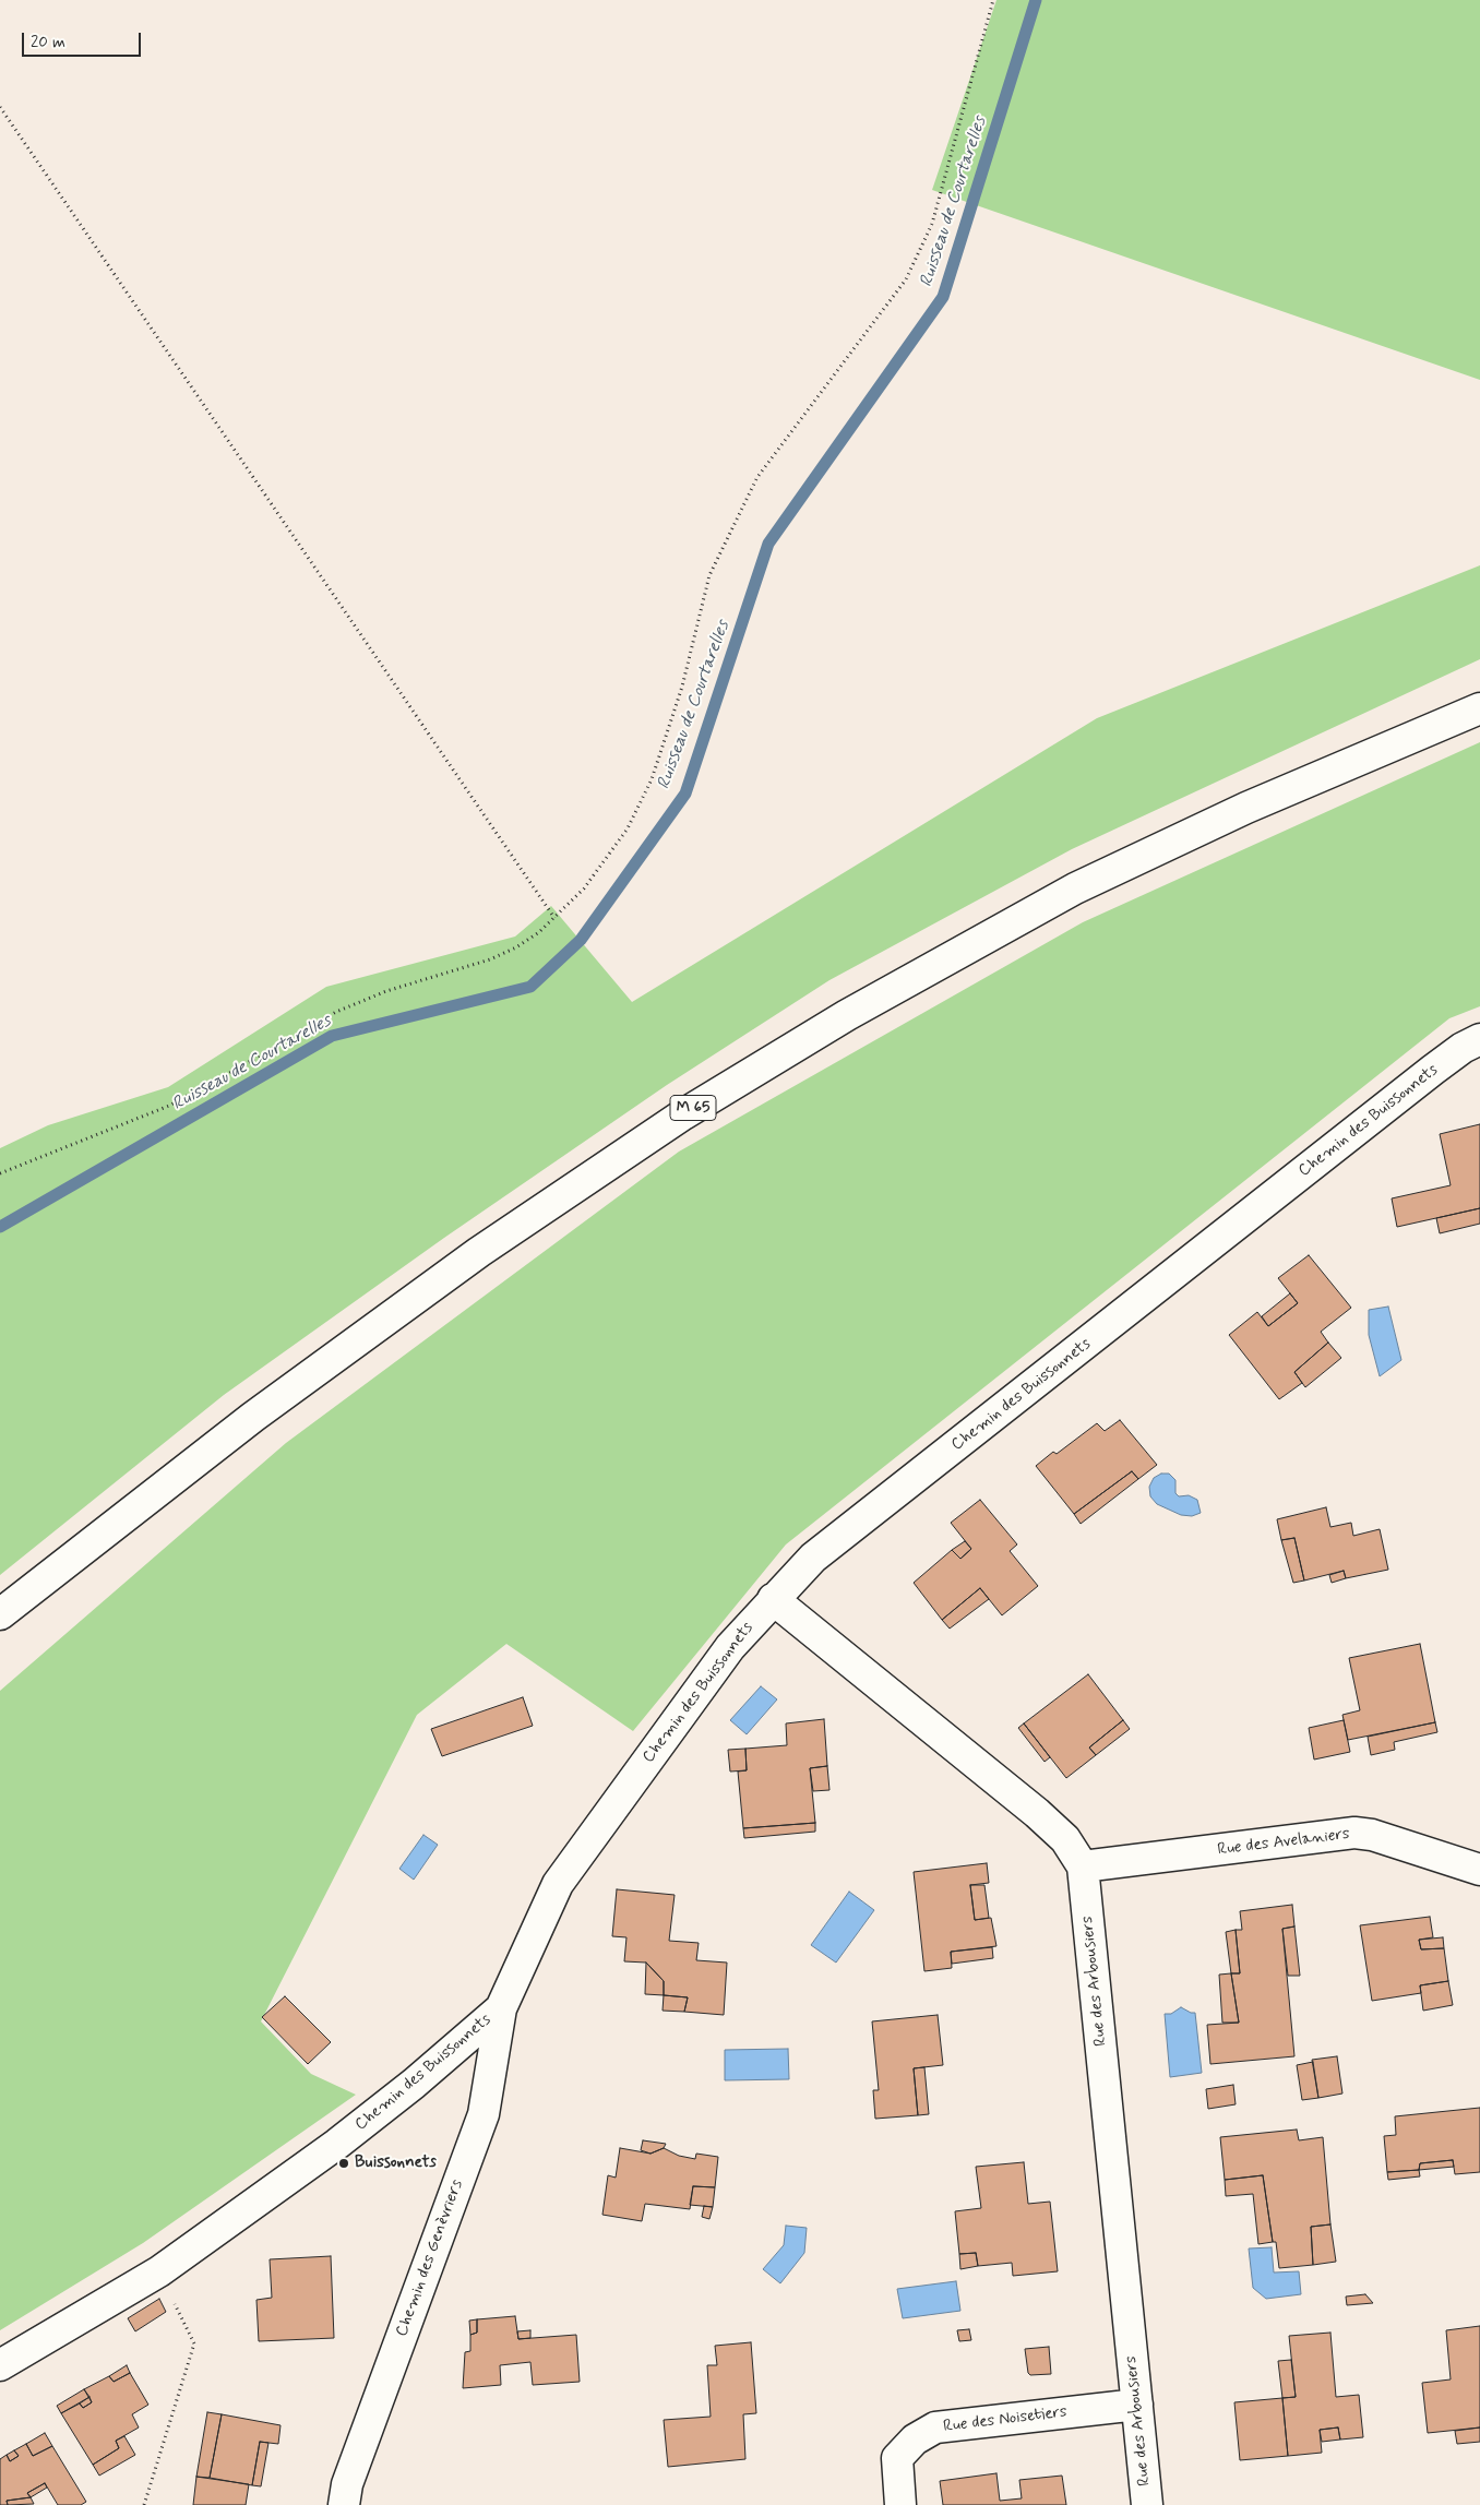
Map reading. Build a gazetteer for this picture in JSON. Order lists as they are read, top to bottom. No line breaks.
{"streets":{"street":["M 65","Chemin des Buissonnets","Rue des Avelaniers","Rue des Arbousiers","Chemin des Genèvriers","Rue des Noisetiers"]},"crossings":[["Chemin des Buissonnets","Rue des Arbousiers"],["Chemin des Buissonnets","Chemin des Genèvriers"],["Rue des Avelaniers","Rue des Arbousiers"],["Rue des Arbousiers","Rue des Noisetiers"]],"water":["Ruisseau de Courtarelles"],"places":["Buissonnets"],"scale_bar":"20 m"}
